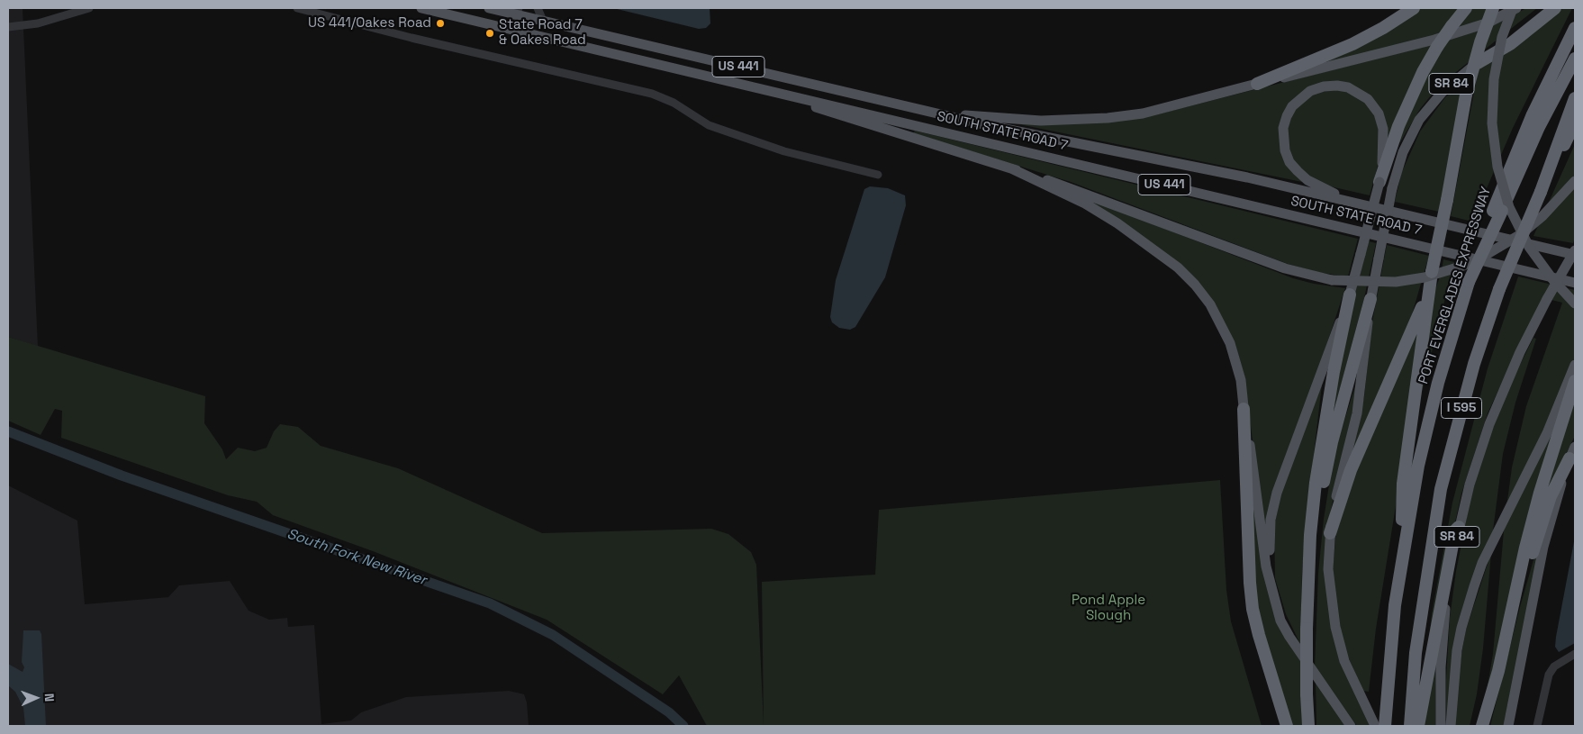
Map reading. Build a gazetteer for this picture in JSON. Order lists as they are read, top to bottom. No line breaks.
{"streets":{"highway":["PORT EVERGLADES EXPRESSWAY","I 595"],"main road":["US 441","SR 84","SOUTH STATE ROAD 7"]},"water":["South Fork New River"],"parks":["Pond Apple Slough"],"places":["US 441/Oakes Road","State Road 7 & Oakes Road"],"north":"right"}
